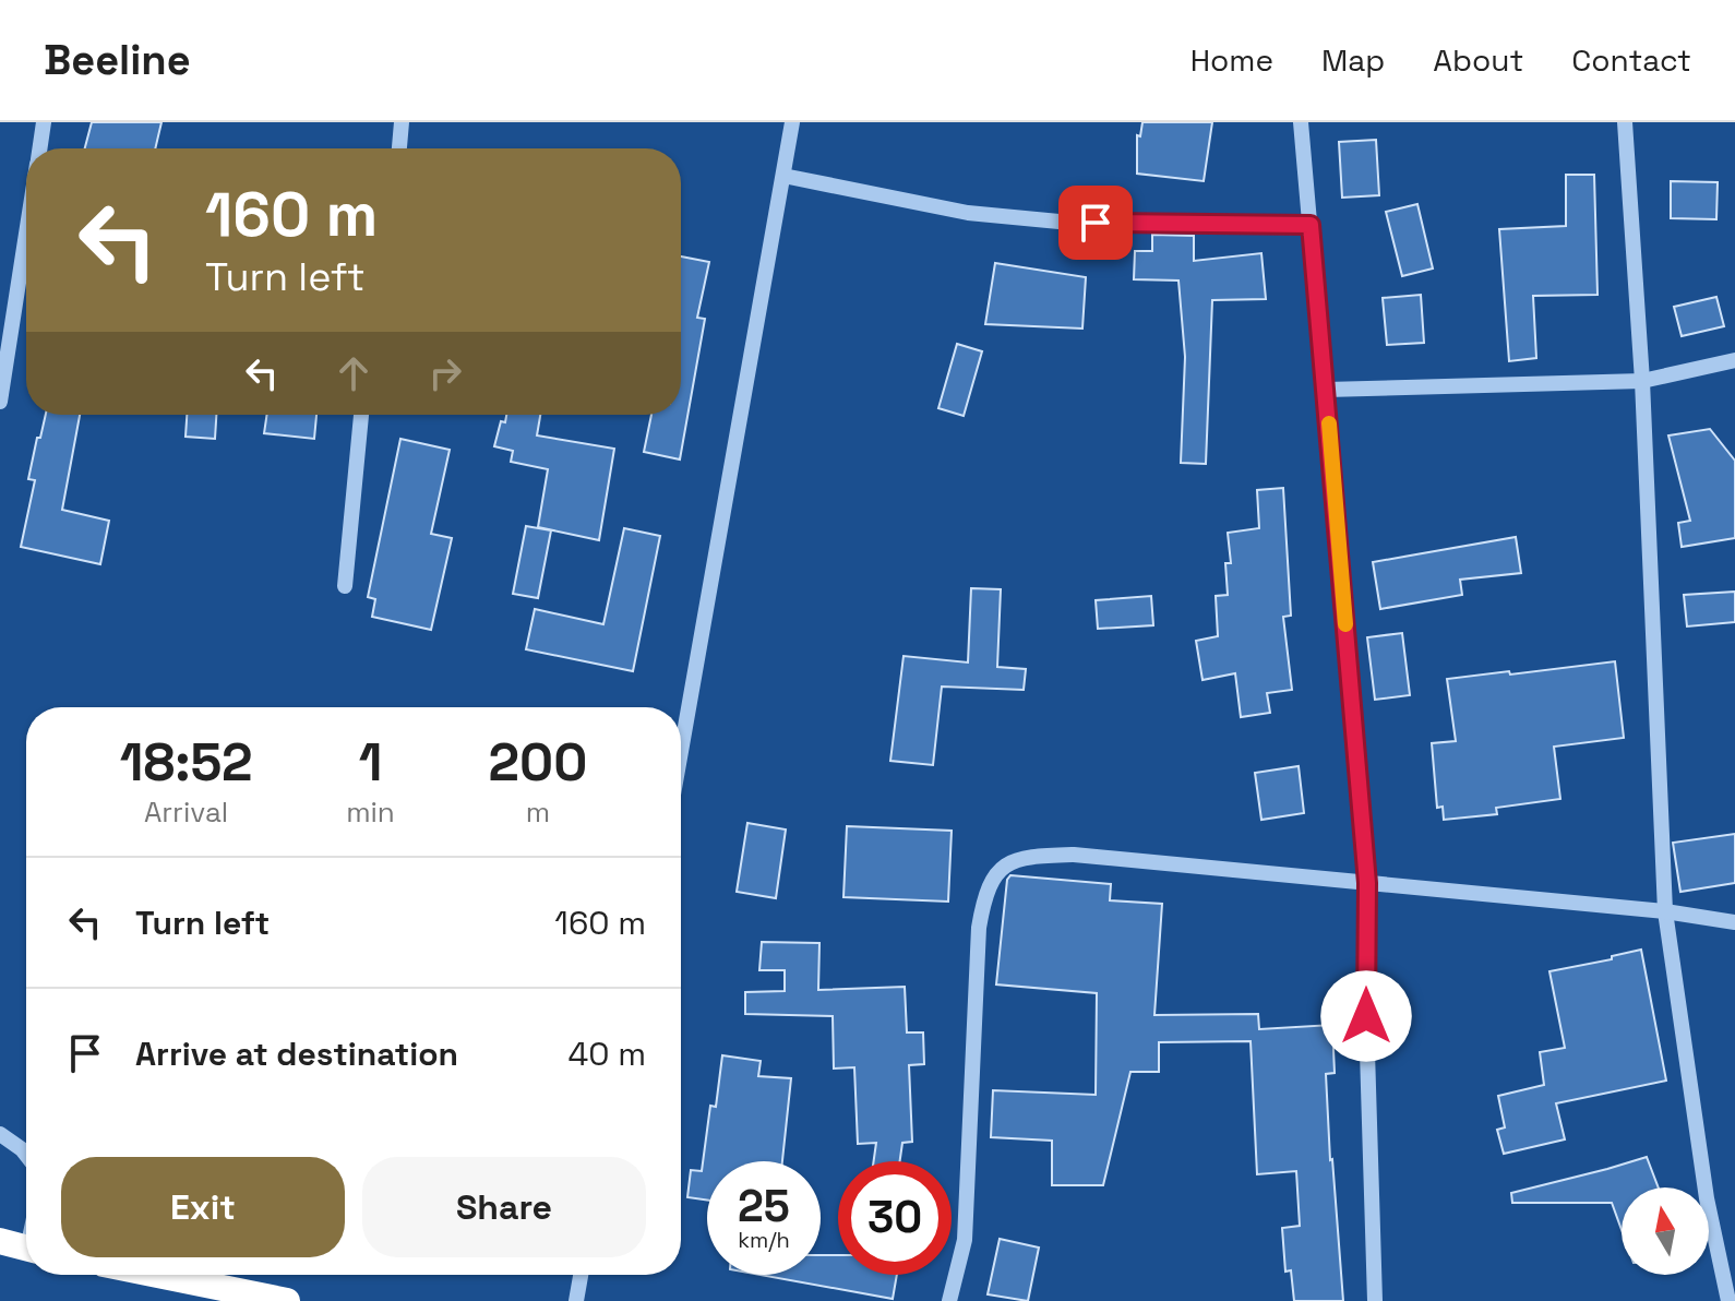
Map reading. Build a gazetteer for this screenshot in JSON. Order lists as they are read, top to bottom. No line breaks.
{"north":"top","page":{"header":"Beeline","nav":["Home","Map","About","Contact"],"turn":["160 m","Turn left"],"eta":["18:52","Arrival","1","min","200","m"],"list":[{"name":"Turn left","value":"160 m"},{"name":"Arrive at destination","value":"40 m"}],"buttons":["Exit","Share"],"speed":"25 km/h","limit":"30"}}
